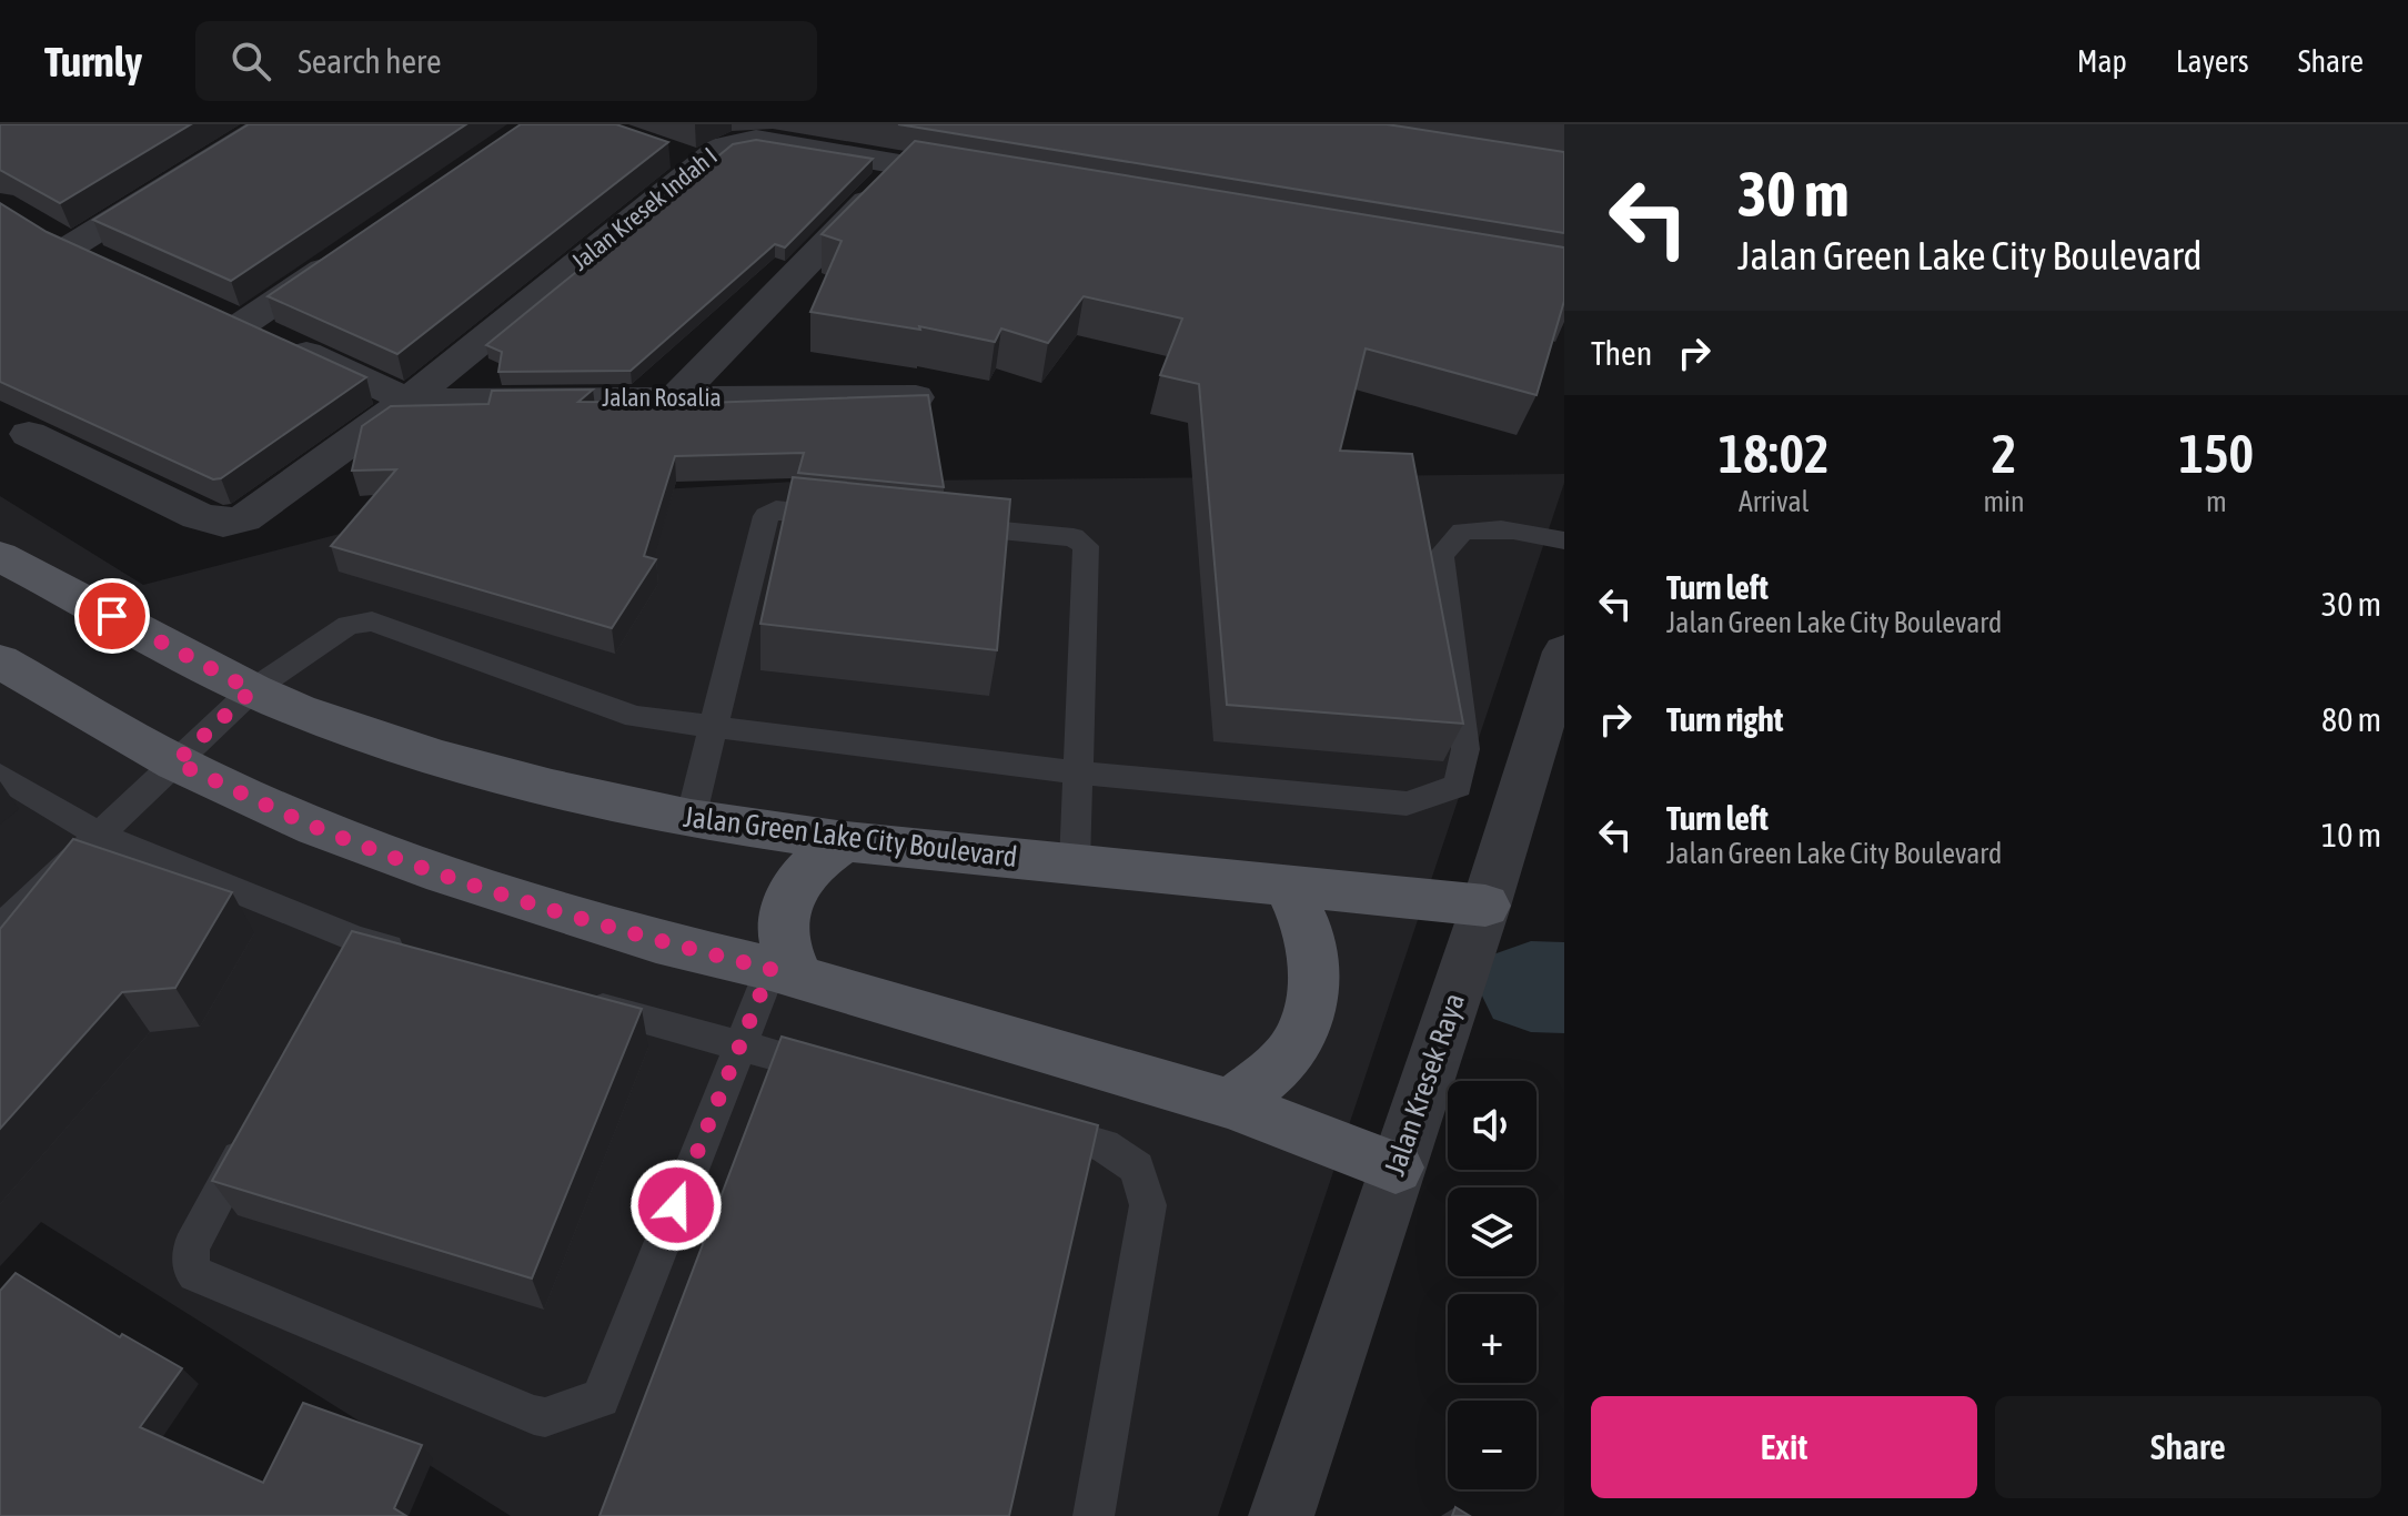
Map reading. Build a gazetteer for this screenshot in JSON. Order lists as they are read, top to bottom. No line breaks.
{"streets":{"main road":["Jalan Green Lake City Boulevard"],"street":["Jalan Kresek Indah I","Jalan Rosalia","Jalan Kresek Raya"]},"crossings":[["Jalan Kresek Indah I","Jalan Rosalia"],["Jalan Green Lake City Boulevard","Jalan Kresek Raya"]],"page":{"header":"Turnly","search":"Search here","nav":["Map","Layers","Share"],"turn":["30 m","Jalan Green Lake City Boulevard"],"then":"Then","eta":["18:02","Arrival","2","min","150","m"],"list":[{"name":"Turn left","note":"Jalan Green Lake City Boulevard","value":"30 m"},{"name":"Turn right","value":"80 m"},{"name":"Turn left","note":"Jalan Green Lake City Boulevard","value":"10 m"}],"map_buttons":["+","−"],"buttons":["Exit","Share"]}}
